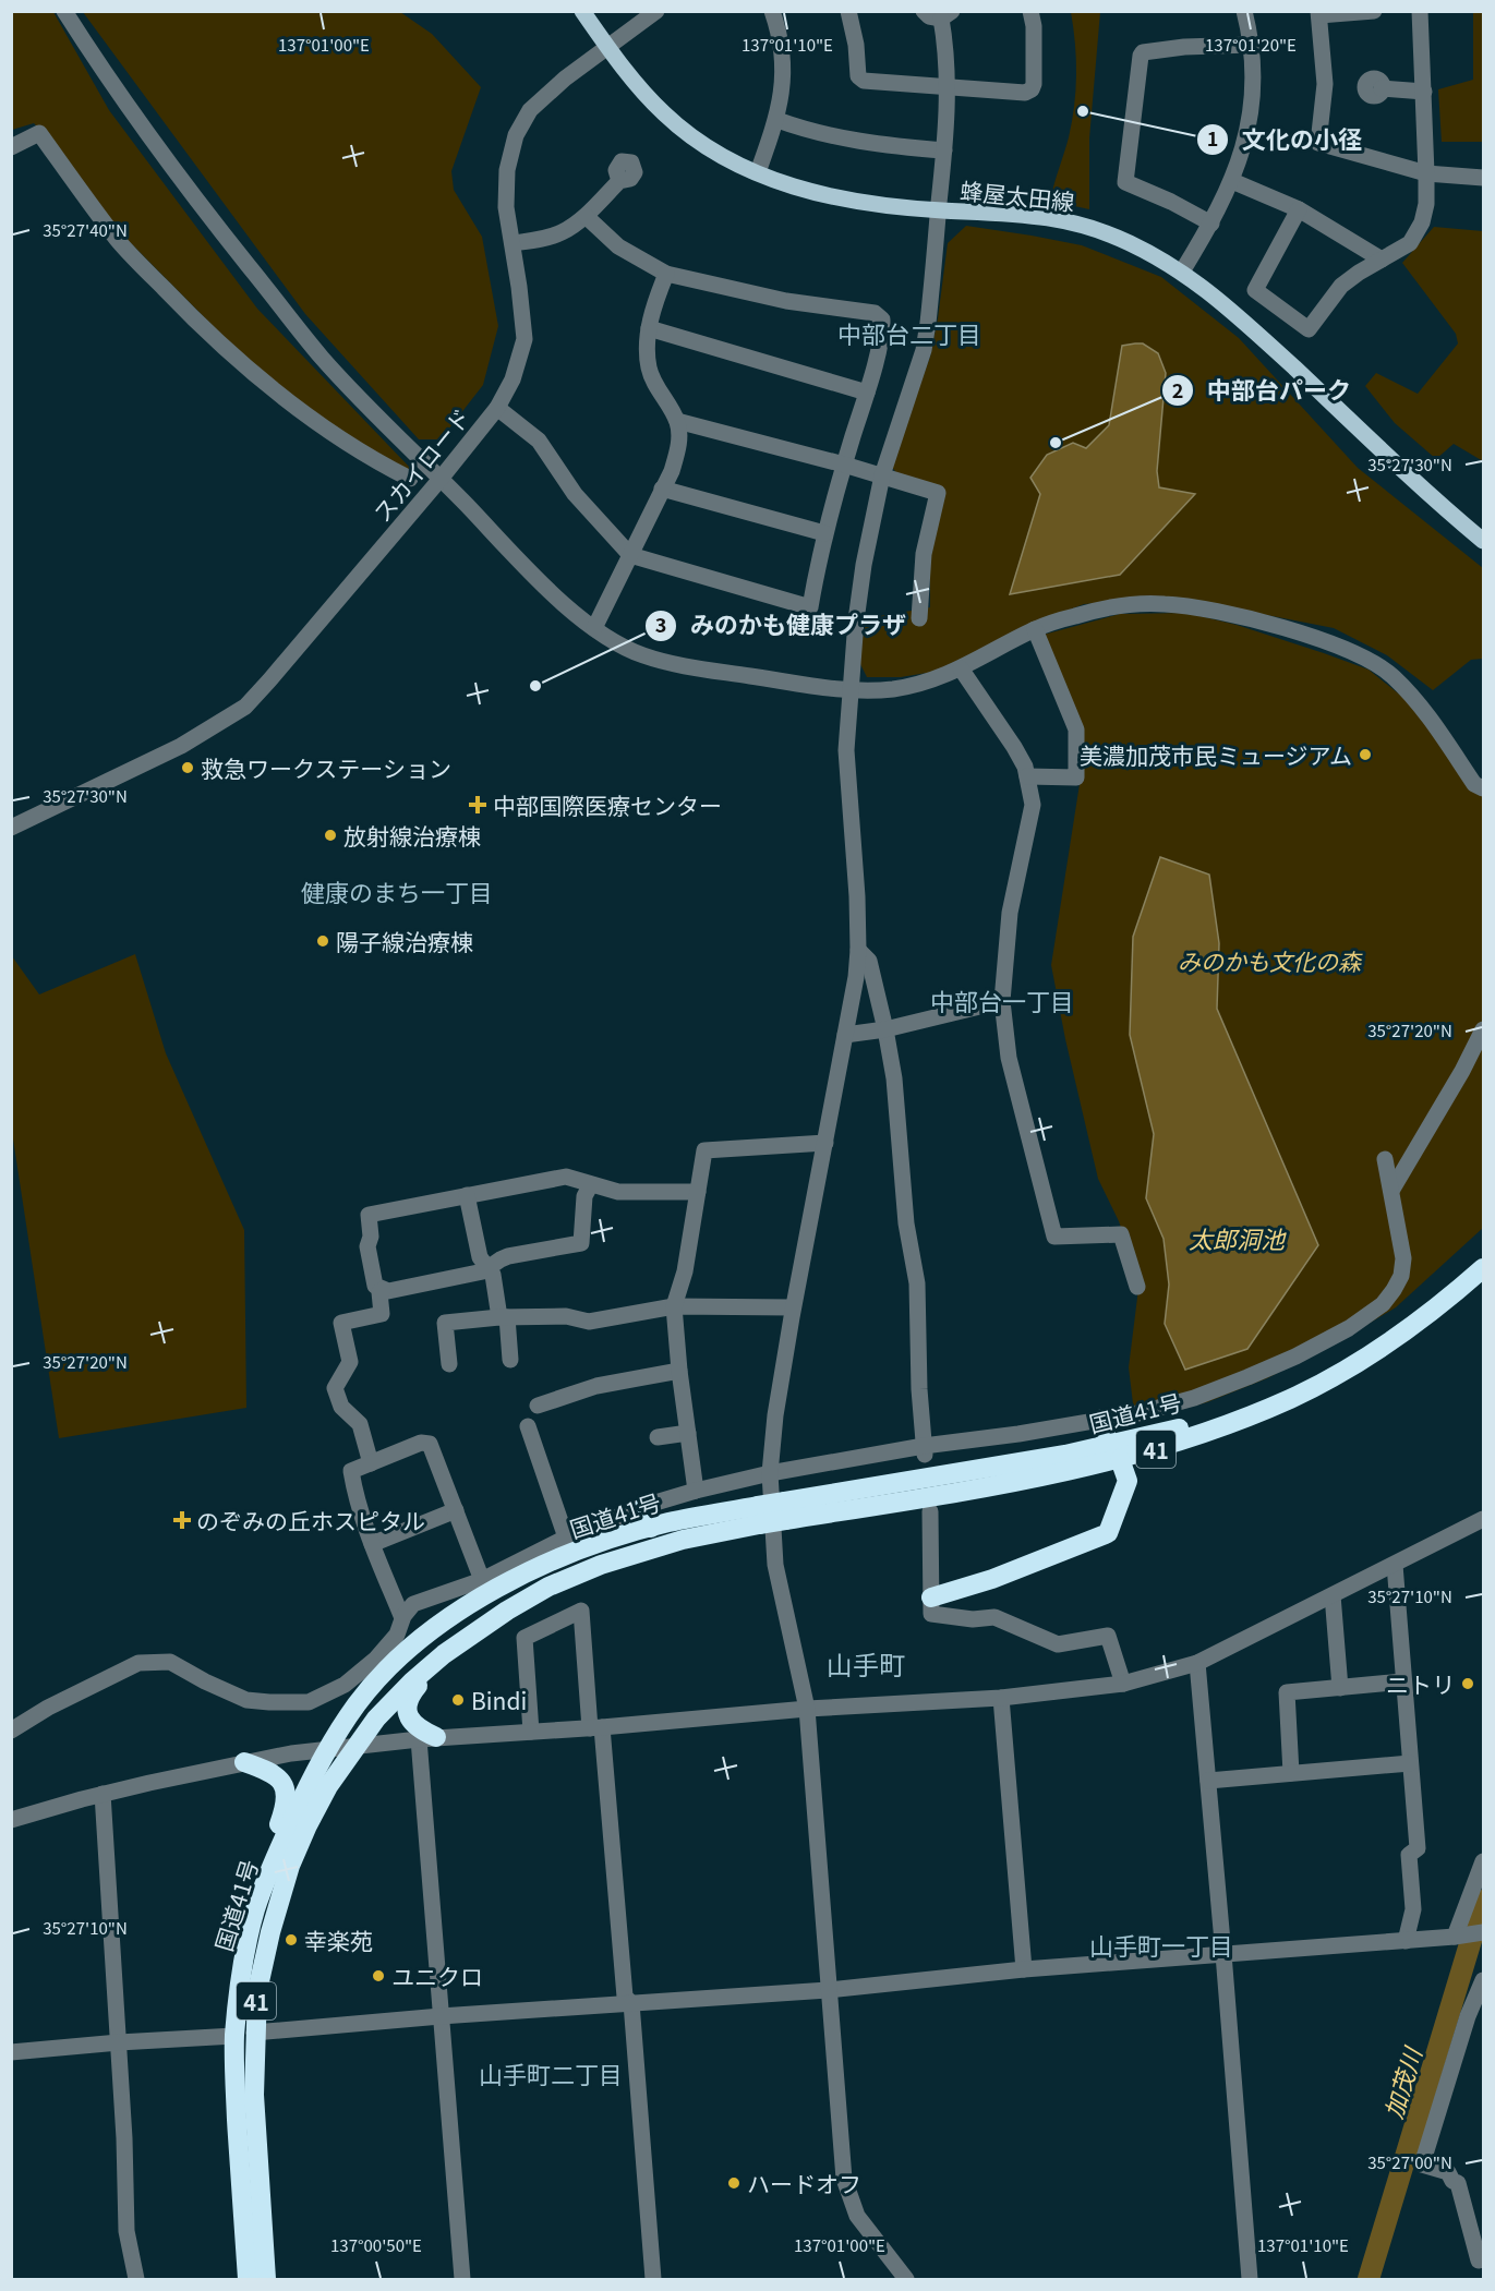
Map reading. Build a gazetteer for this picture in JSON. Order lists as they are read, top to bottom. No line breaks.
{"streets":{"highway":["国道41号","41"],"main road":["蜂屋太田線"],"street":["スカイロード"]},"crossings":[["蜂屋太田線","スカイロード"]],"districts":["中部台二丁目","健康のまち一丁目","中部台一丁目","山手町","山手町一丁目","山手町二丁目"],"water":["太郎洞池","加茂川"],"parks":["みのかも文化の森"],"places":{"other":["文化の小径","中部台パーク","みのかも健康プラザ","美濃加茂市民ミュージアム","救急ワークステーション","放射線治療棟","陽子線治療棟","ニトリ","Bindi","幸楽苑","ユニクロ","ハードオフ"],"health":["中部国際医療センター","のぞみの丘ホスピタル"]},"coordinates":["137°01'00\"E","137°01'10\"E","137°01'20\"E","35°27'40\"N","35°27'30\"N","35°27'20\"N","35°27'10\"N","35°27'00\"N","137°00'50\"E"]}
